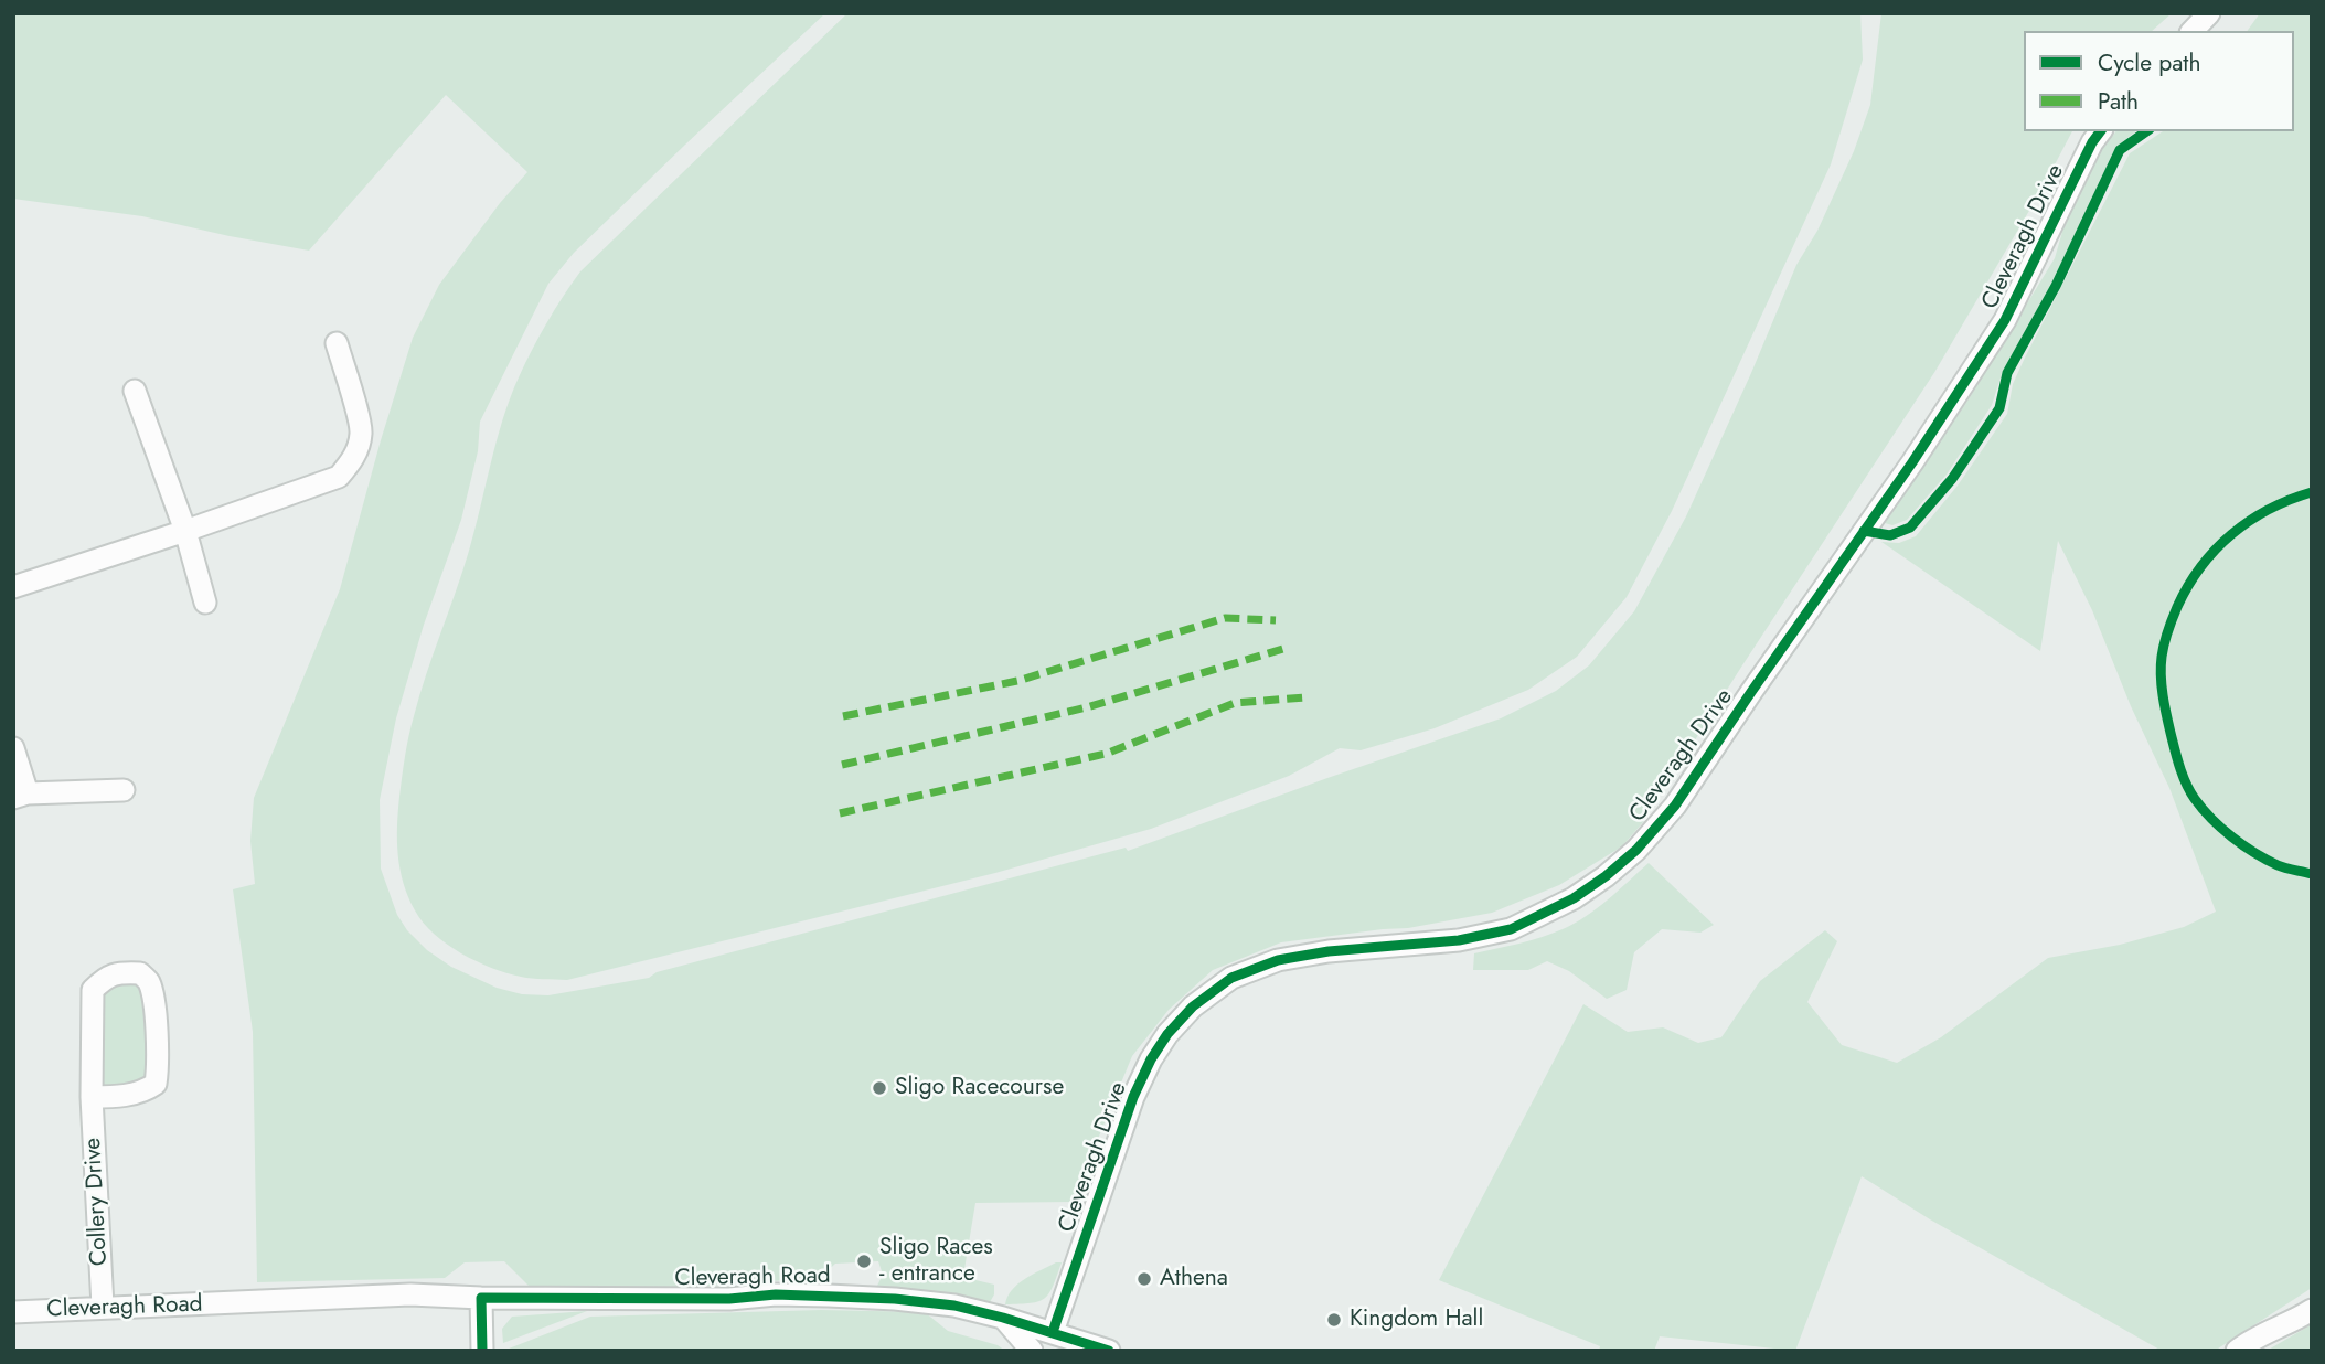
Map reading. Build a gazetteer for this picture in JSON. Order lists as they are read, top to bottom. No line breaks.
{"streets":{"street":["Cleveragh Drive","Collery Drive","Cleveragh Road"]},"crossings":[["Cleveragh Drive","Cleveragh Road"],["Collery Drive","Cleveragh Road"]],"places":["Sligo Racecourse","Sligo Races - entrance","Athena","Kingdom Hall"],"legend":["Cycle path","Path"]}
